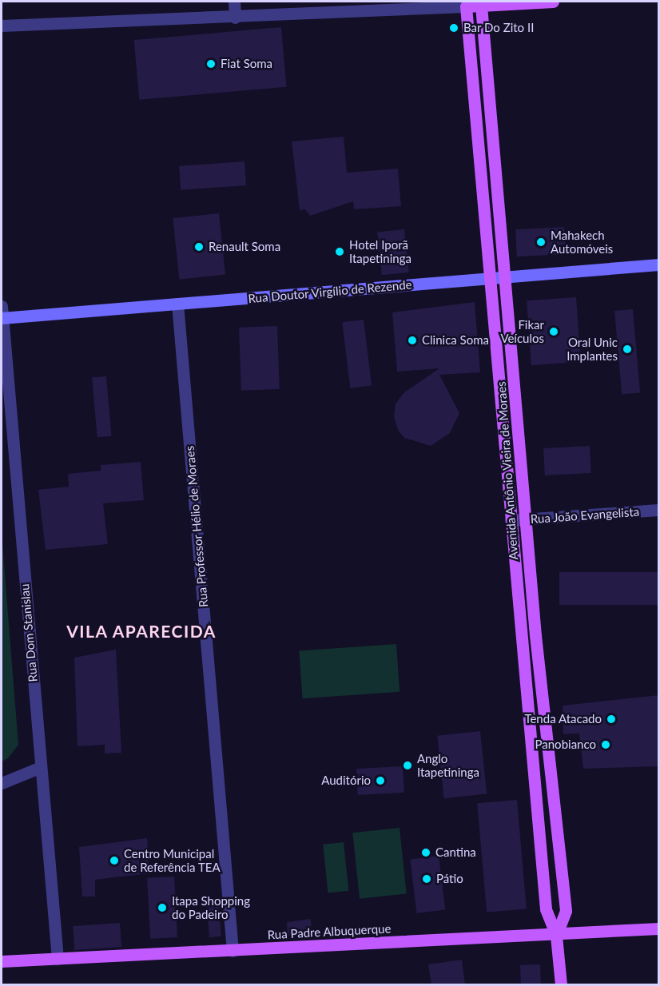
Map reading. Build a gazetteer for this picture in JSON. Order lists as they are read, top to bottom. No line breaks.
{"streets":{"main road":["Rua Doutor Virgílio de Rezende","Avenida Antônio Vieira de Moraes","Rua Padre Albuquerque"],"street":["Rua João Evangelista","Rua Professor Hélio de Moraes","Rua Dom Stanislau"]},"crossings":[["Rua Doutor Virgílio de Rezende","Avenida Antônio Vieira de Moraes"],["Rua Doutor Virgílio de Rezende","Rua Professor Hélio de Moraes"],["Rua Doutor Virgílio de Rezende","Rua Dom Stanislau"],["Avenida Antônio Vieira de Moraes","Rua João Evangelista"],["Avenida Antônio Vieira de Moraes","Rua Padre Albuquerque"],["Rua Professor Hélio de Moraes","Rua Padre Albuquerque"],["Rua Dom Stanislau","Rua Padre Albuquerque"]],"districts":["VILA APARECIDA"],"places":["Bar Do Zito II","Fiat Soma","Mahakech Automóveis","Renault Soma","Hotel Iporã Itapetininga","Fikar Veículos","Clinica Soma","Oral Unic Implantes","Tenda Atacado","Panobianco","Anglo Itapetininga","Auditório","Cantina","Centro Municipal de Referência TEA","Pátio","Itapa Shopping do Padeiro"]}
